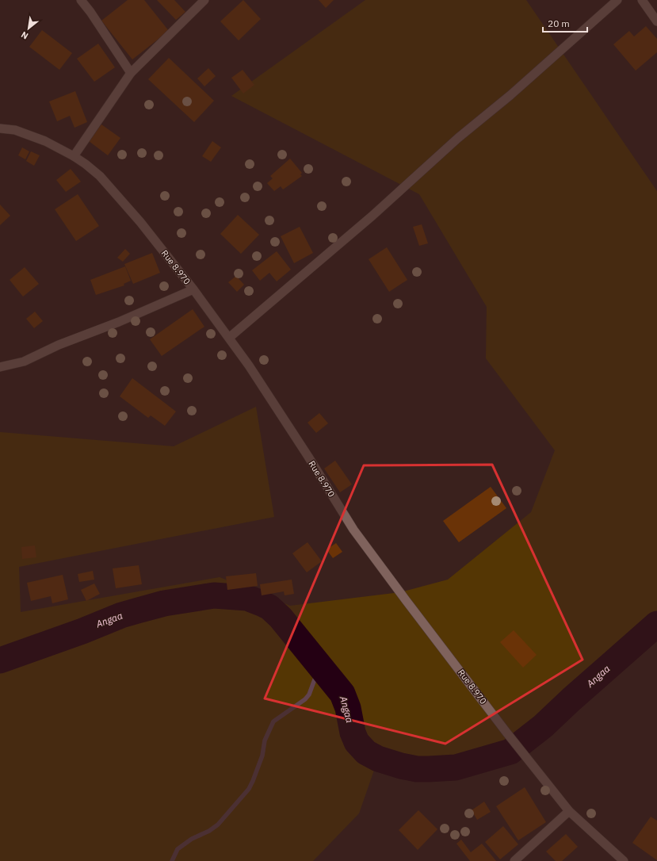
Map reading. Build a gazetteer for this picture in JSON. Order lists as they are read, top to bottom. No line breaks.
{"streets":{"street":["Rue 8.970"]},"water":["Angaa"],"scale_bar":"20 m","north":"bottom left"}
